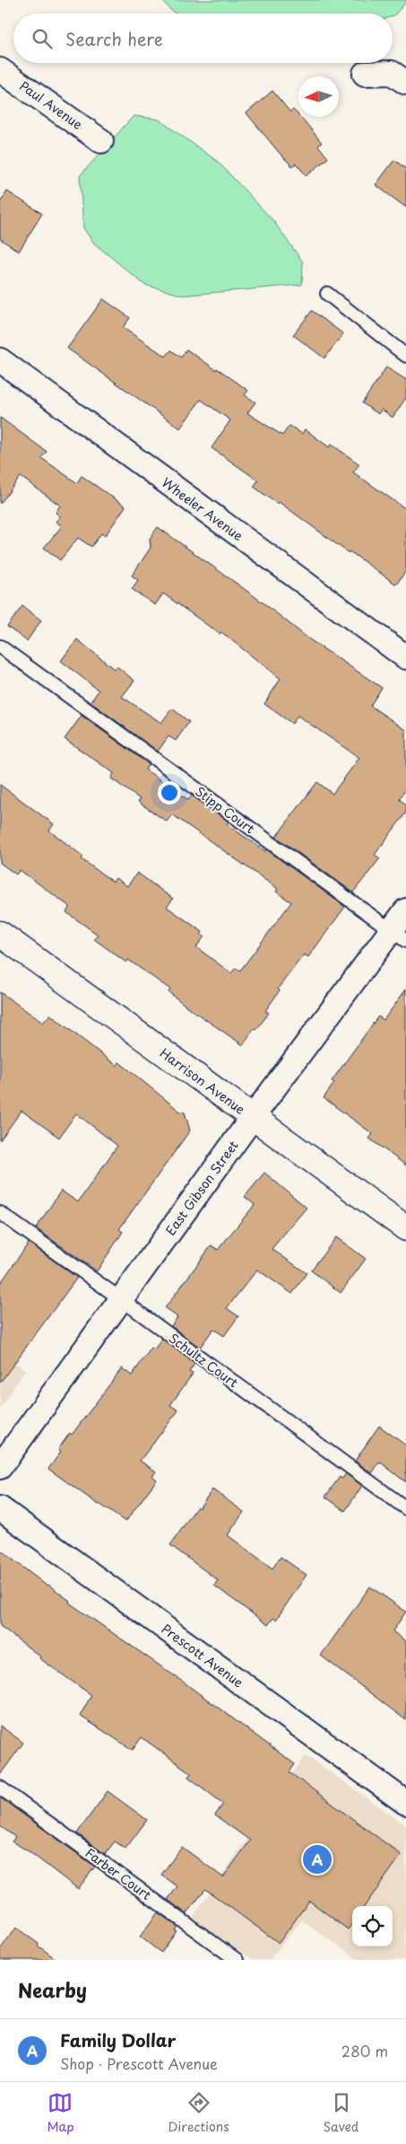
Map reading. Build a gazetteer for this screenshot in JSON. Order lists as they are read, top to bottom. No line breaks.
{"streets":{"main road":["Harrison Avenue"],"street":["Paul Avenue","Wheeler Avenue","East Gibson Street","Prescott Avenue"],"lane":["Stipp Court","Schultz Court","Farber Court"]},"crossings":[["Stipp Court","East Gibson Street"],["Harrison Avenue","East Gibson Street"],["East Gibson Street","Schultz Court"]],"north":"left","page":{"search":"Search here","pins":"A","heading":"Nearby","list":[{"mark":"A","name":"Family Dollar","note":"Shop · Prescott Avenue","value":"280 m"}],"nav":["Map","Directions","Saved"]}}
